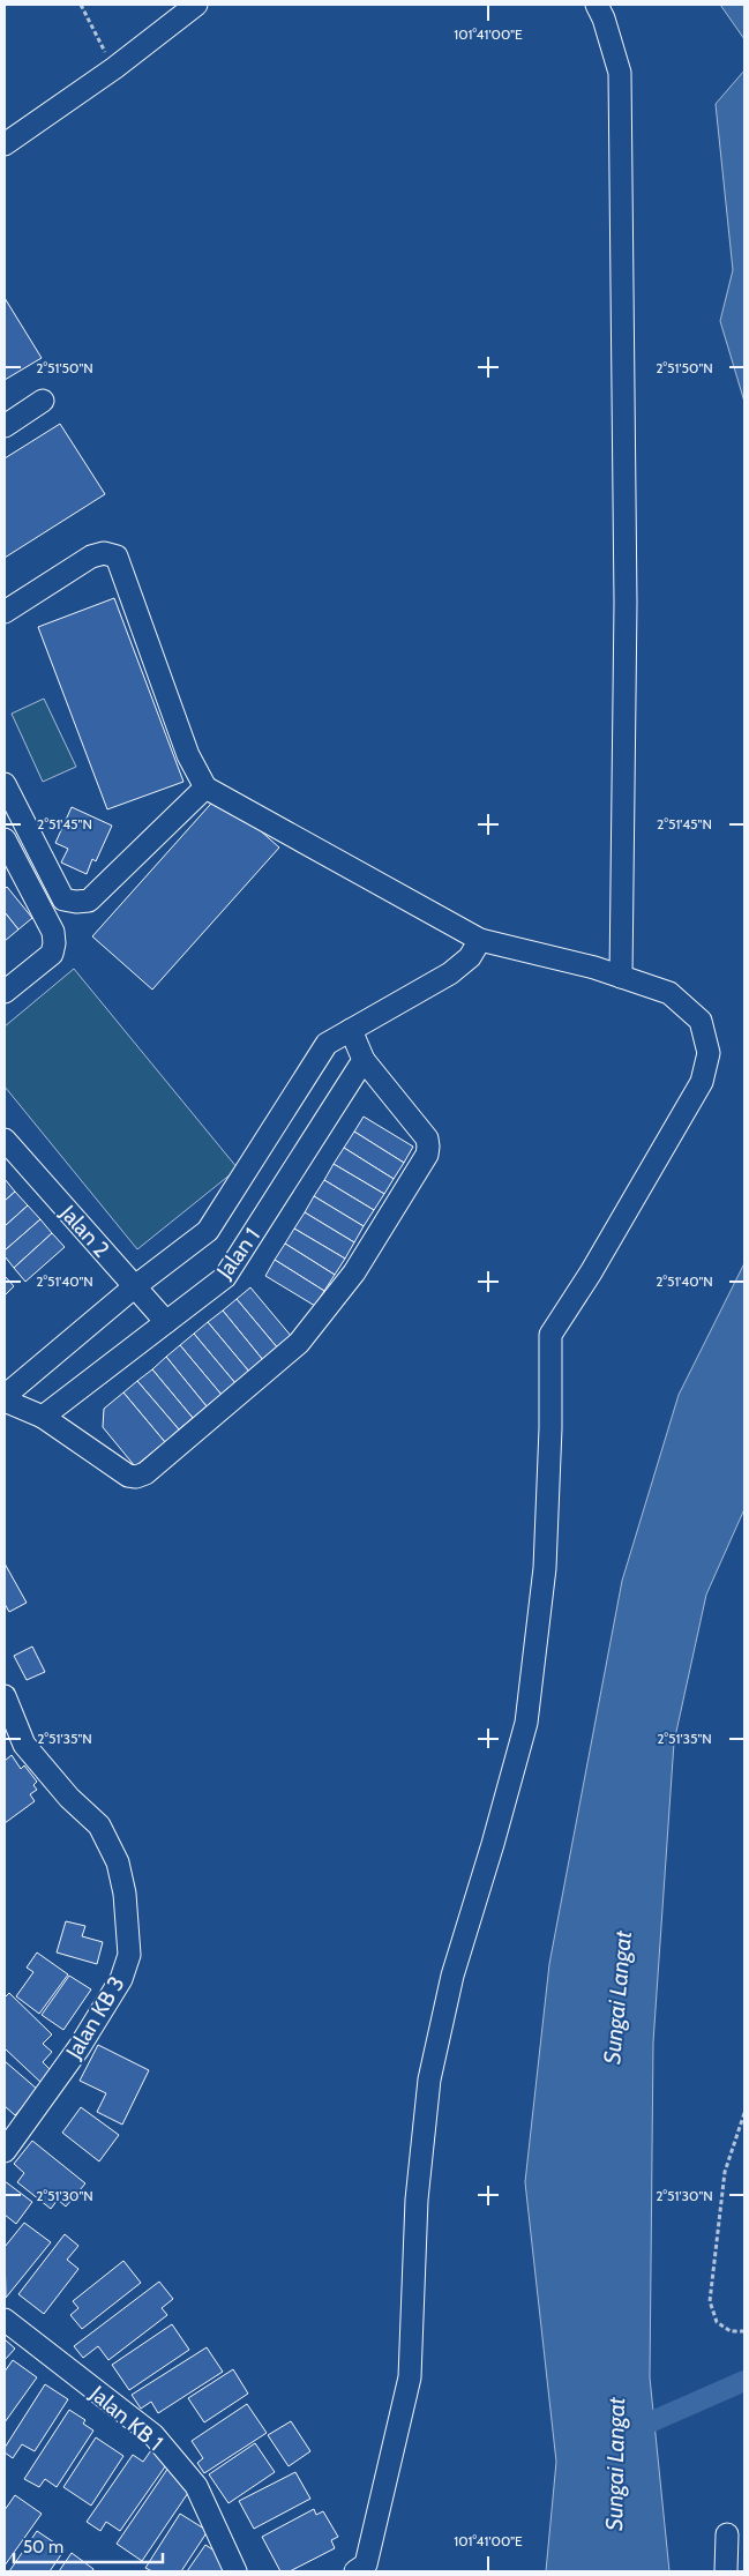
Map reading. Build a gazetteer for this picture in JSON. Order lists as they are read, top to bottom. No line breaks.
{"streets":{"street":["Jalan 2","Jalan 1","Jalan KB 3","Jalan KB 1"]},"crossings":[["Jalan 2","Jalan 1"]],"water":["Sungai Langat"],"scale_bar":"50 m","coordinates":["101°41'00\"E","2°51'50\"N","2°51'45\"N","2°51'40\"N","2°51'35\"N","2°51'30\"N"]}
